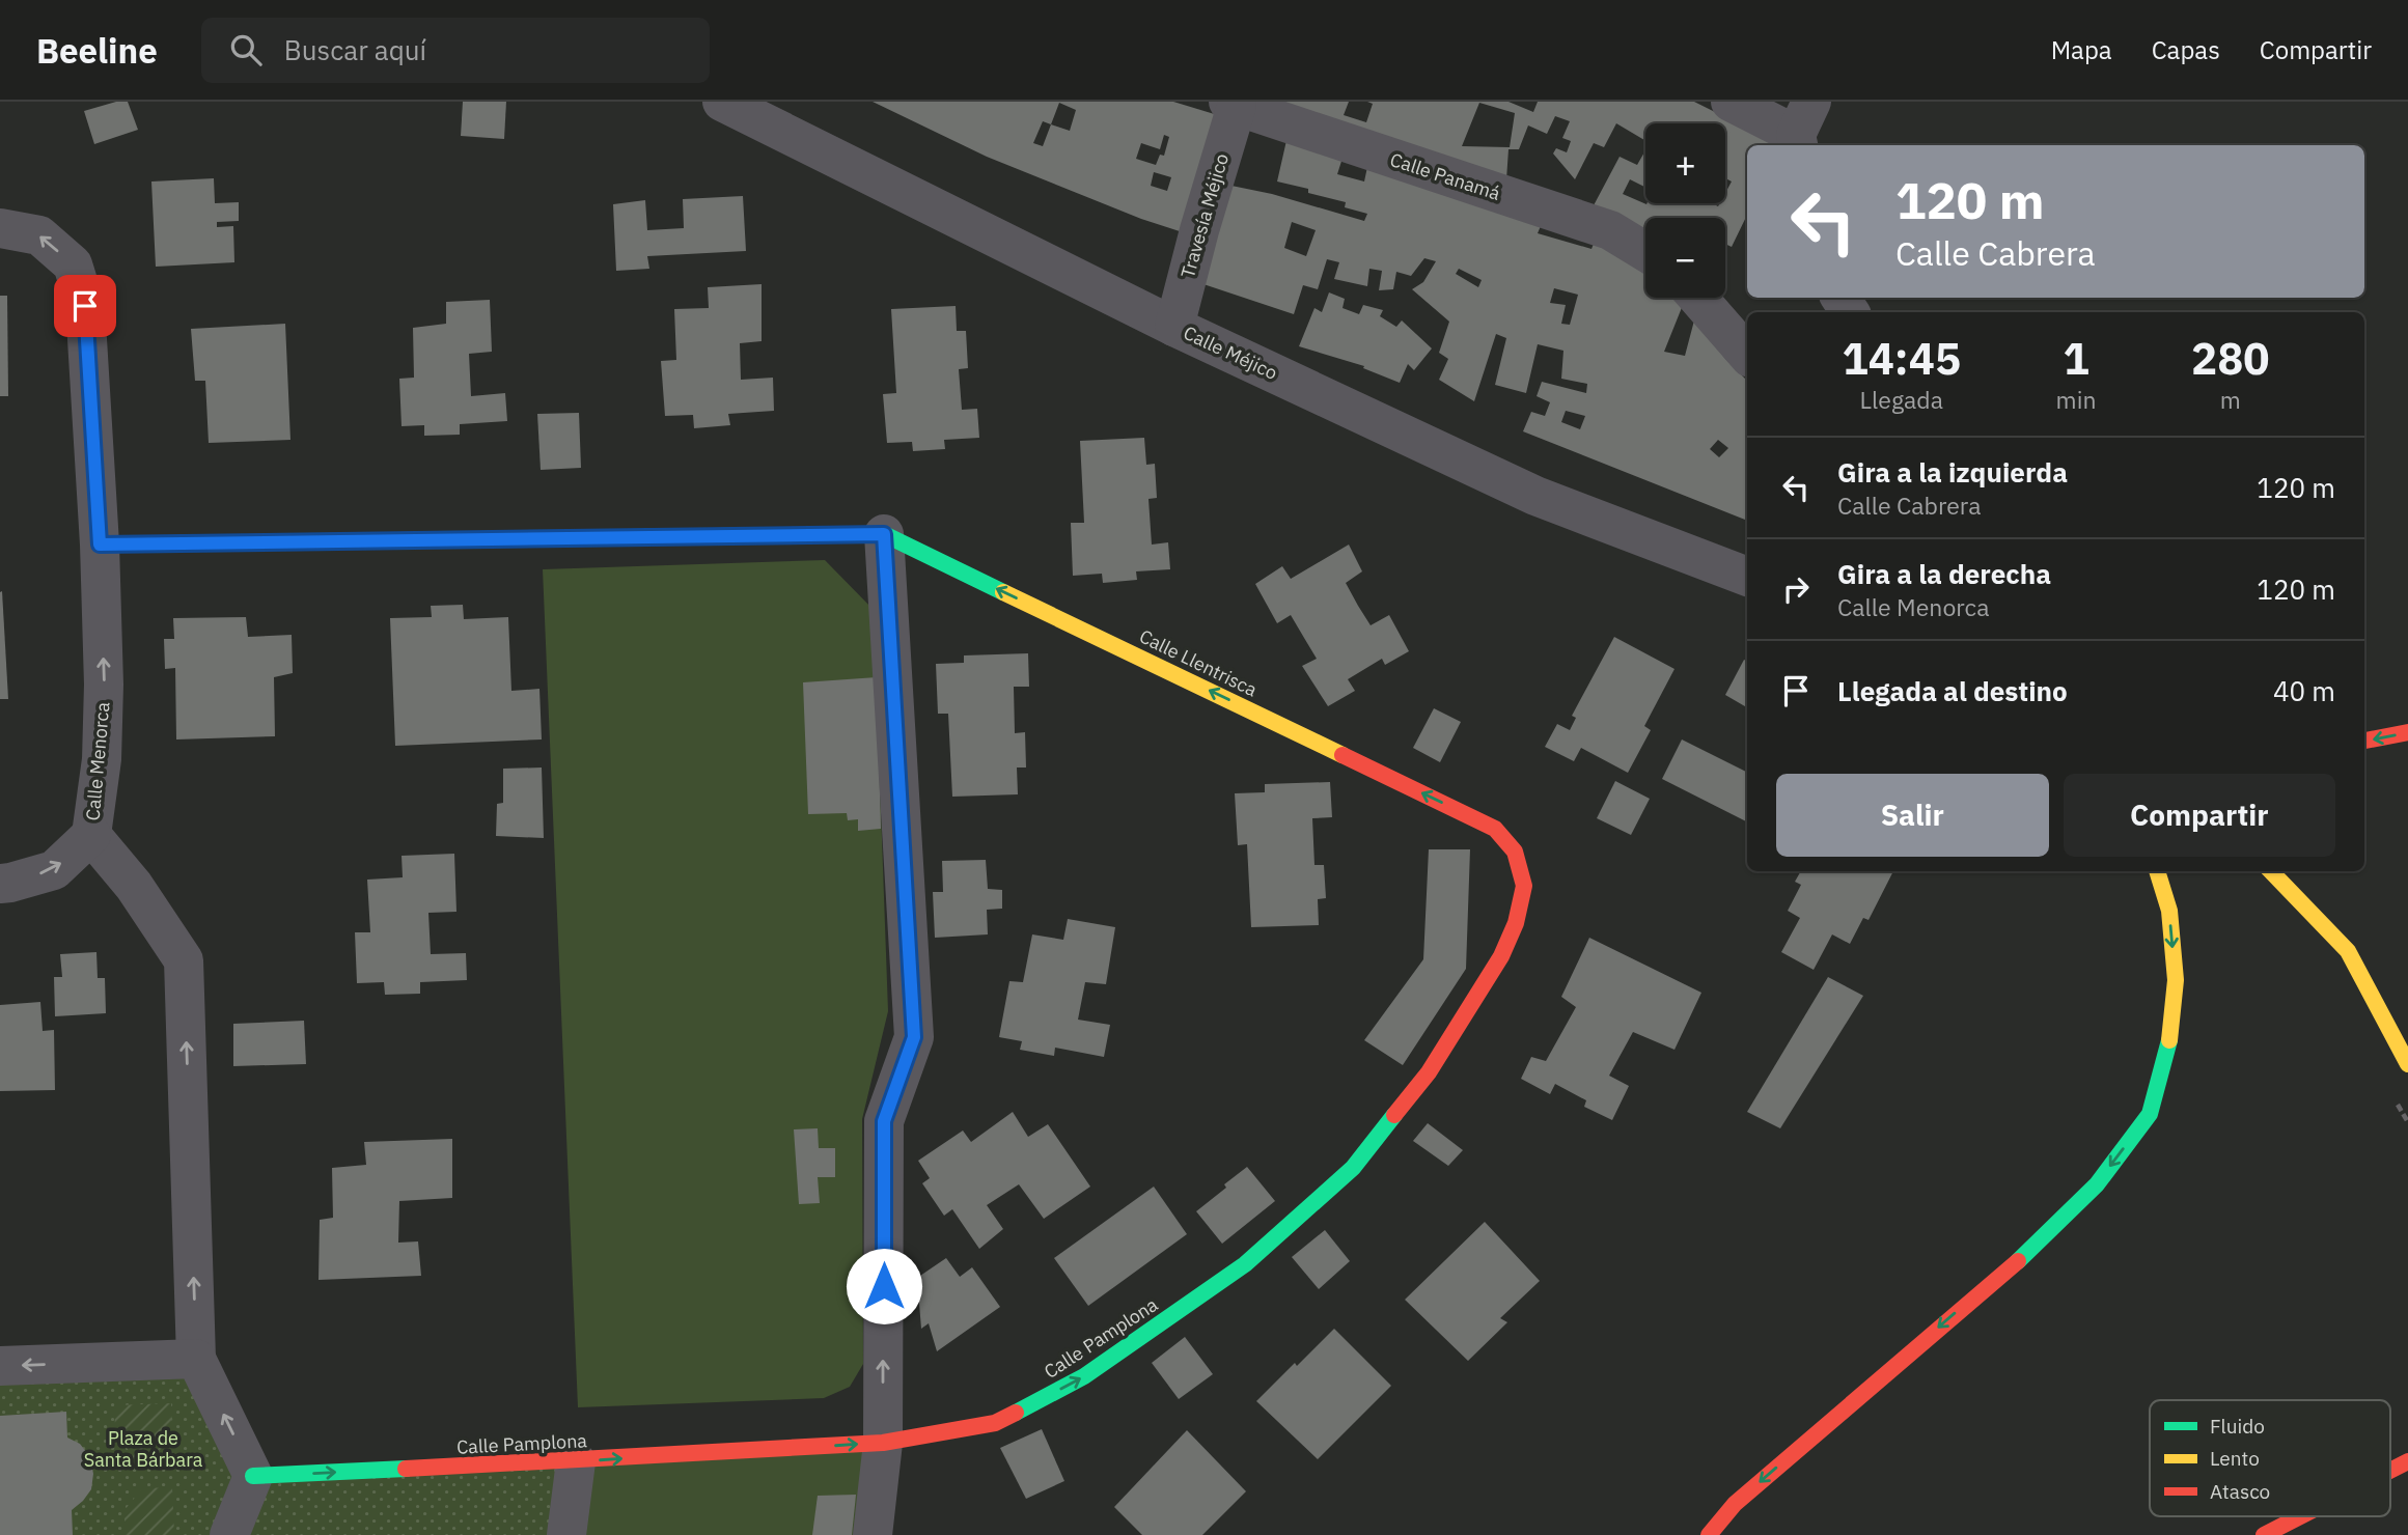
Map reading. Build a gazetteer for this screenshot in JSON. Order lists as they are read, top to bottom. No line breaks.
{"streets":{"street":["Calle Panamá","Travesía Méjico","Calle Méjico","Calle Llentrisca","Calle Menorca","Calle Pamplona"]},"crossings":[["Calle Panamá","Travesía Méjico"],["Travesía Méjico","Calle Méjico"],["Calle Llentrisca","Calle Pamplona"]],"one_way":["Calle Llentrisca","Calle Menorca","Calle Pamplona"],"parks":["Plaza de Santa Bárbara"],"legend":["Fluido","Lento","Atasco"],"page":{"header":"Beeline","search":"Buscar aquí","nav":["Mapa","Capas","Compartir"],"map_buttons":["+","−"],"turn":["120 m","Calle Cabrera"],"eta":["14:45","Llegada","1","min","280","m"],"list":[{"name":"Gira a la izquierda","note":"Calle Cabrera","value":"120 m"},{"name":"Gira a la derecha","note":"Calle Menorca","value":"120 m"},{"name":"Llegada al destino","value":"40 m"}],"buttons":["Salir","Compartir"]}}
